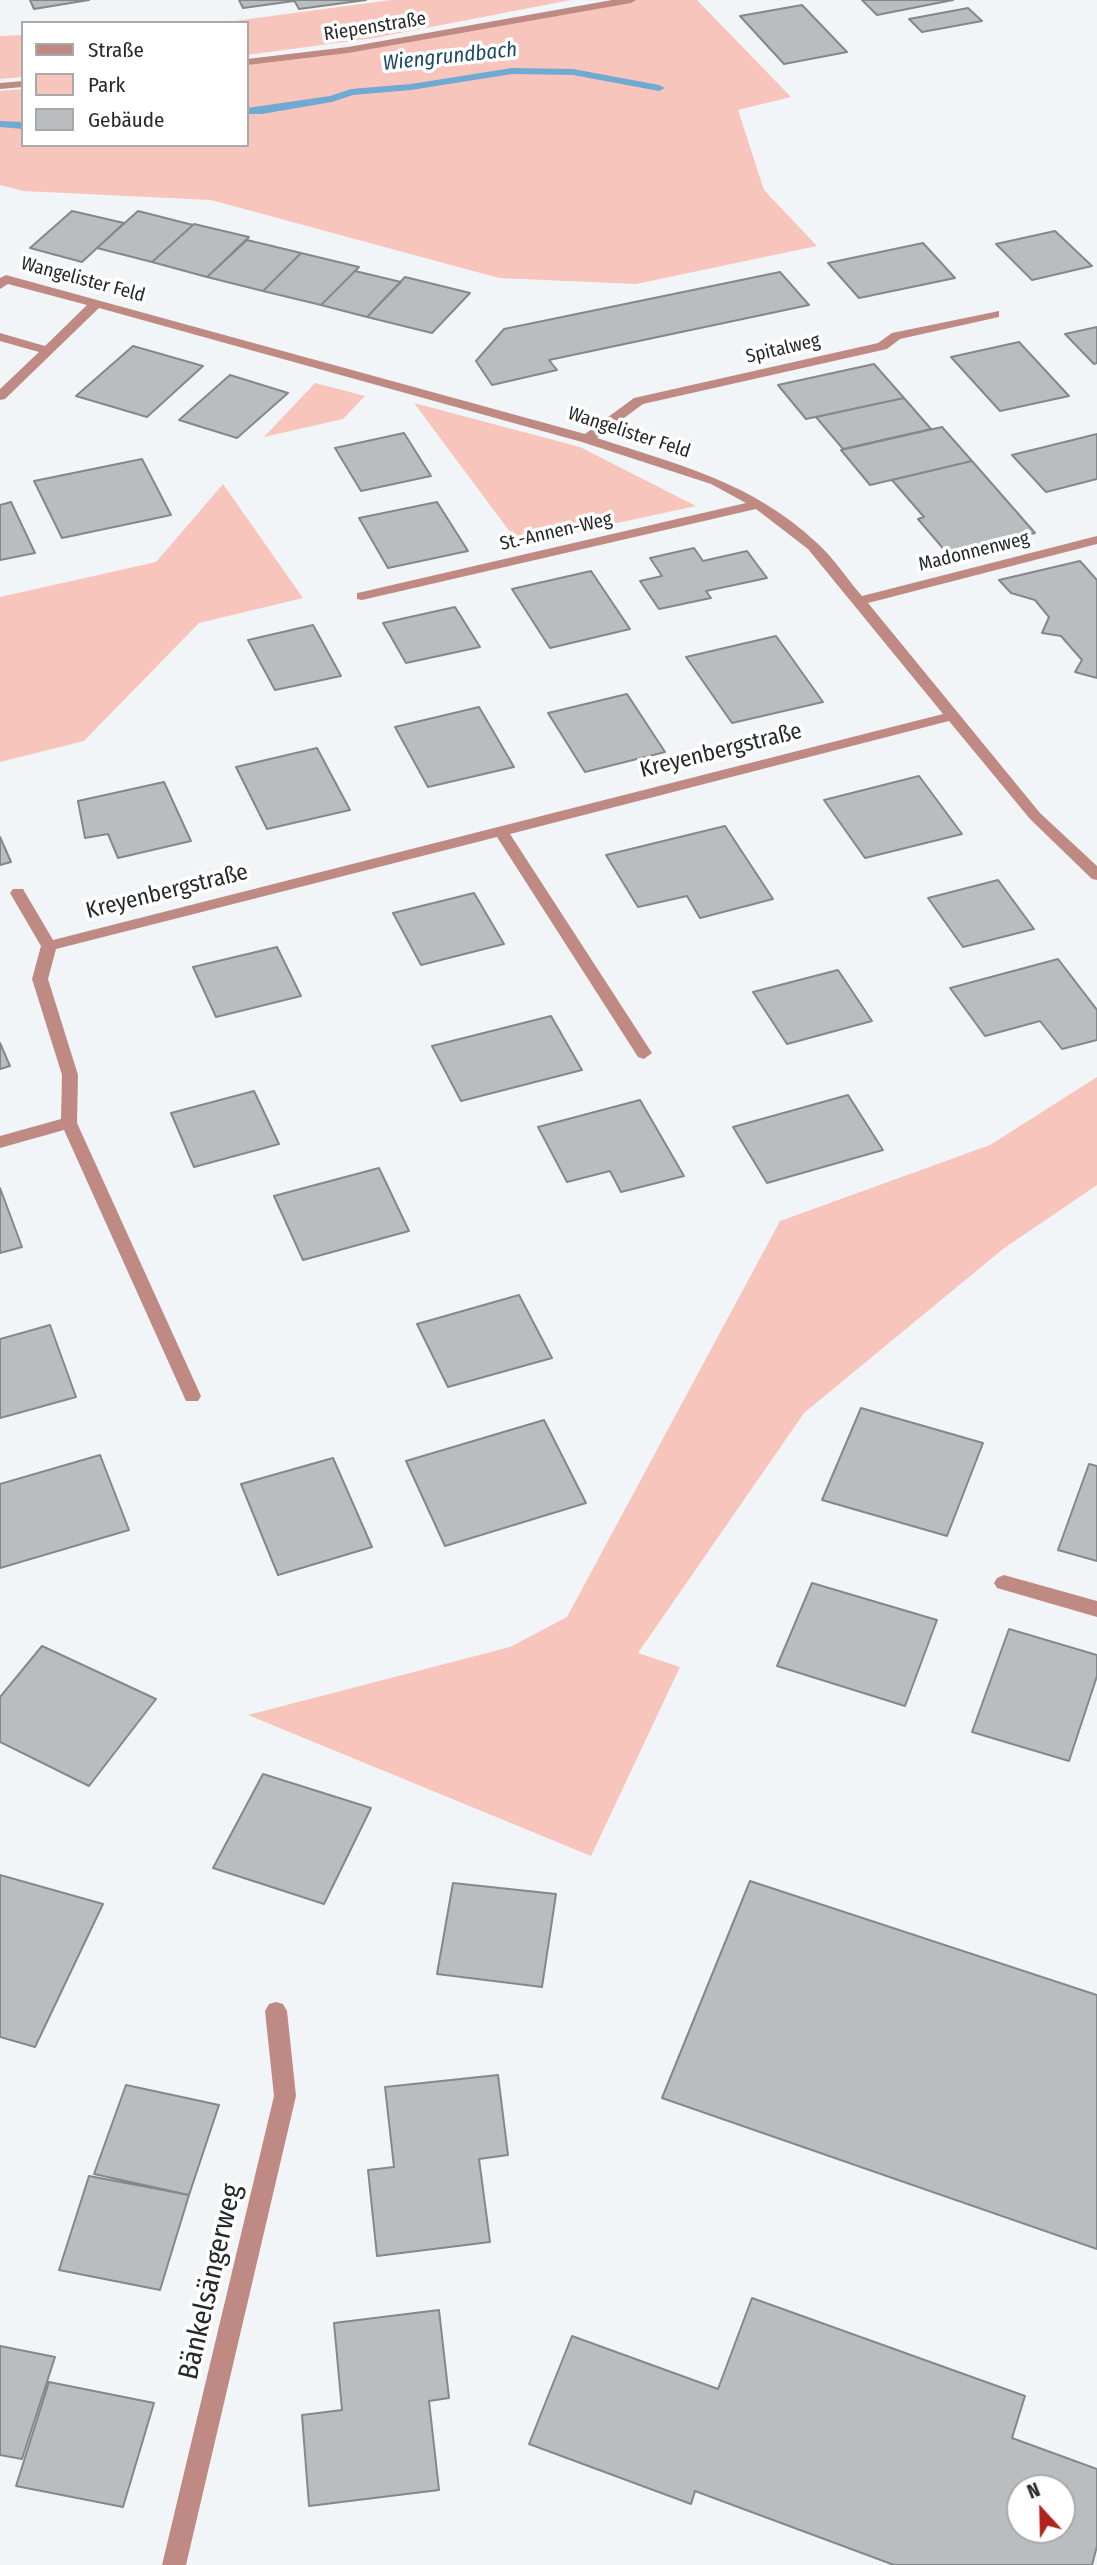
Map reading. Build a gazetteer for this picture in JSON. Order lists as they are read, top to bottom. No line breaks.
{"streets":{"street":["Riepenstraße","Wangelister Feld","Spitalweg","St.-Annen-Weg","Madonnenweg","Kreyenbergstraße","Bänkelsängerweg"]},"crossings":[["Wangelister Feld","Spitalweg"],["Wangelister Feld","St.-Annen-Weg"],["Wangelister Feld","Madonnenweg"],["Wangelister Feld","Kreyenbergstraße"]],"water":["Wiengrundbach"],"legend":["Straße","Park","Gebäude"],"north":"top"}
